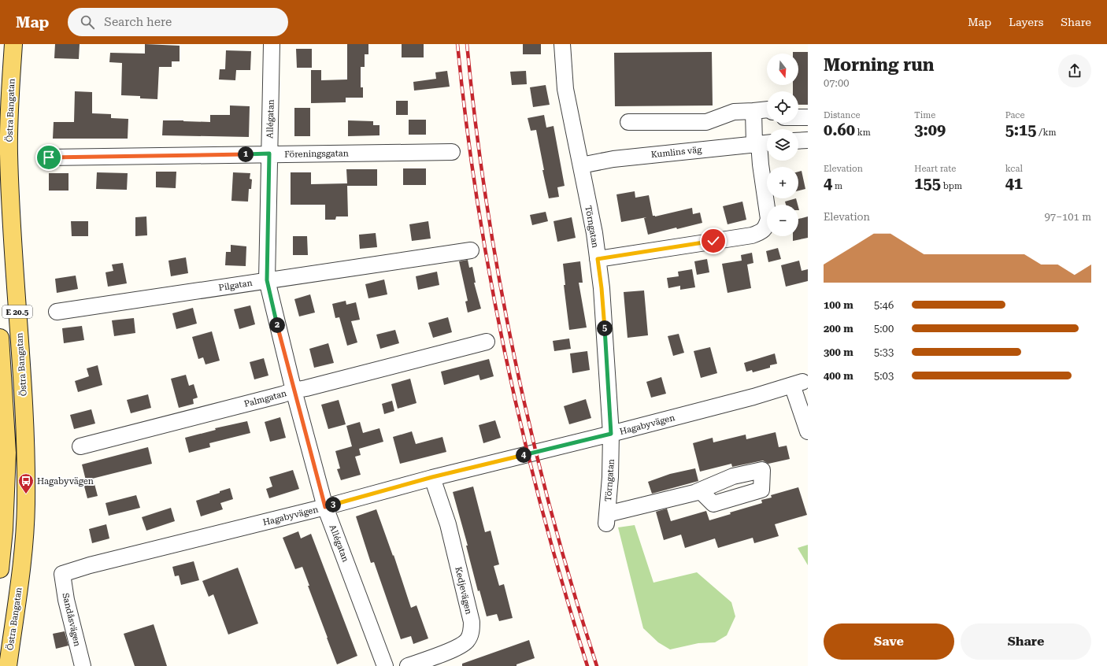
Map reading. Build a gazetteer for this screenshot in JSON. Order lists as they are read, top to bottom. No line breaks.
{"streets":{"main road":["Östra Bangatan","E 20.5"],"street":["Allégatan","Kumlins väg","Föreningsgatan","Törngatan","Pilgatan","Palmgatan","Hagabyvägen","Kedjevägen","Sandåsvägen"]},"crossings":[["Allégatan","Föreningsgatan"],["Allégatan","Pilgatan"],["Allégatan","Palmgatan"],["Allégatan","Hagabyvägen"],["Kumlins väg","Törngatan"],["Törngatan","Hagabyvägen"],["Hagabyvägen","Kedjevägen"],["Hagabyvägen","Sandåsvägen"]],"places":{"bus stop":["Hagabyvägen"]},"north":"bottom","page":{"header":"Map","search":"Search here","nav":["Map","Layers","Share"],"heading":["Morning run","07:00"],"map_buttons":["+","−"],"stats":[["Distance","0.60 km"],["Time","3:09"],["Pace","5:15 /km"],["Elevation","4 m"],["Heart rate","155 bpm"],["kcal","41"]],"pins":["1","2","5","4","3"],"chart":["Elevation","97–101 m"],"list":[{"name":"100 m","note":"5:46"},{"name":"200 m","note":"5:00"},{"name":"300 m","note":"5:33"},{"name":"400 m","note":"5:03"}],"buttons":["Save","Share"]}}
